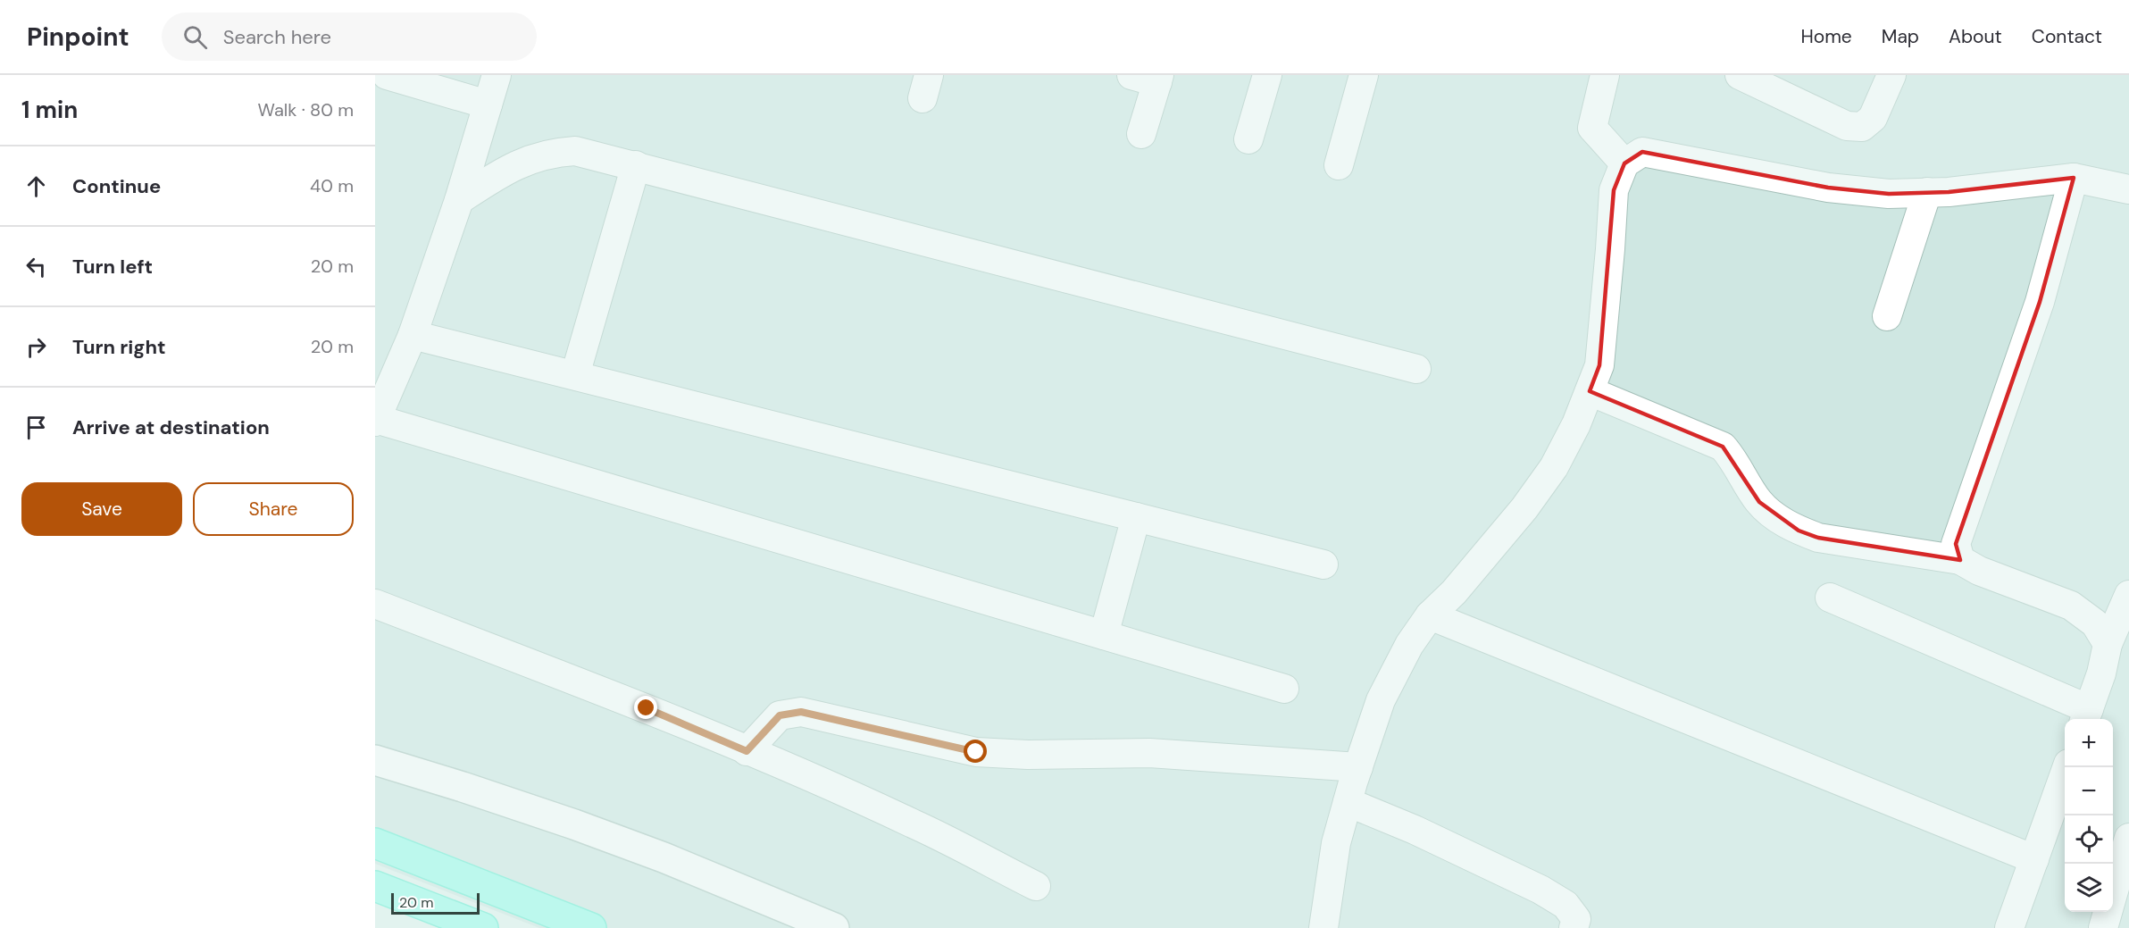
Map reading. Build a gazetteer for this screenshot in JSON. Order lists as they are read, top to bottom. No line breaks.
{"scale_bar":"20 m","page":{"header":"Pinpoint","search":"Search here","nav":["Home","Map","About","Contact"],"heading":["1 min","Walk · 80 m"],"list":[["Continue","40 m"],["Turn left","20 m"],["Turn right","20 m"],"Arrive at destination"],"buttons":["Save","Share"],"map_buttons":["+","−"],"scale":"20 m"}}
